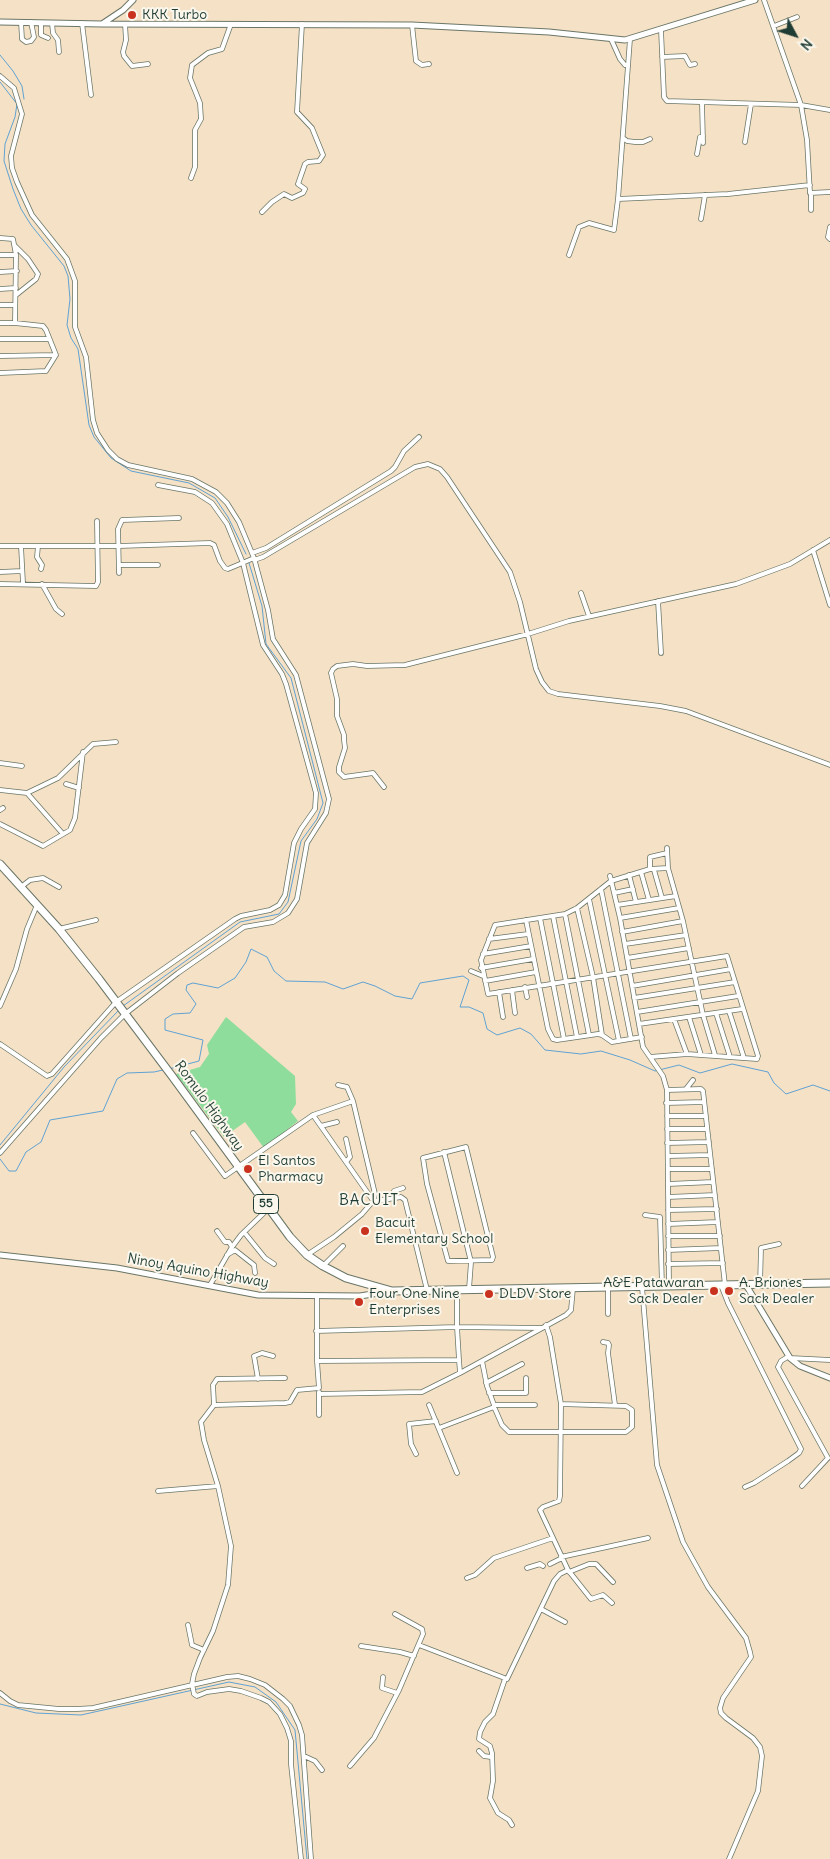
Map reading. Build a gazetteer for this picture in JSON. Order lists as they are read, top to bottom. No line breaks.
{"streets":{"highway":["Romulo Highway","55"],"street":["Ninoy Aquino Highway"]},"crossings":[["Romulo Highway","Ninoy Aquino Highway"]],"districts":["BACUIT"],"places":["KKK Turbo","El Santos Pharmacy","Bacuit Elementary School","A&E Patawaran Sack Dealer","A. Briones Sack Dealer","DLDV Store","Four One Nine Enterprises"],"north":"bottom right"}
